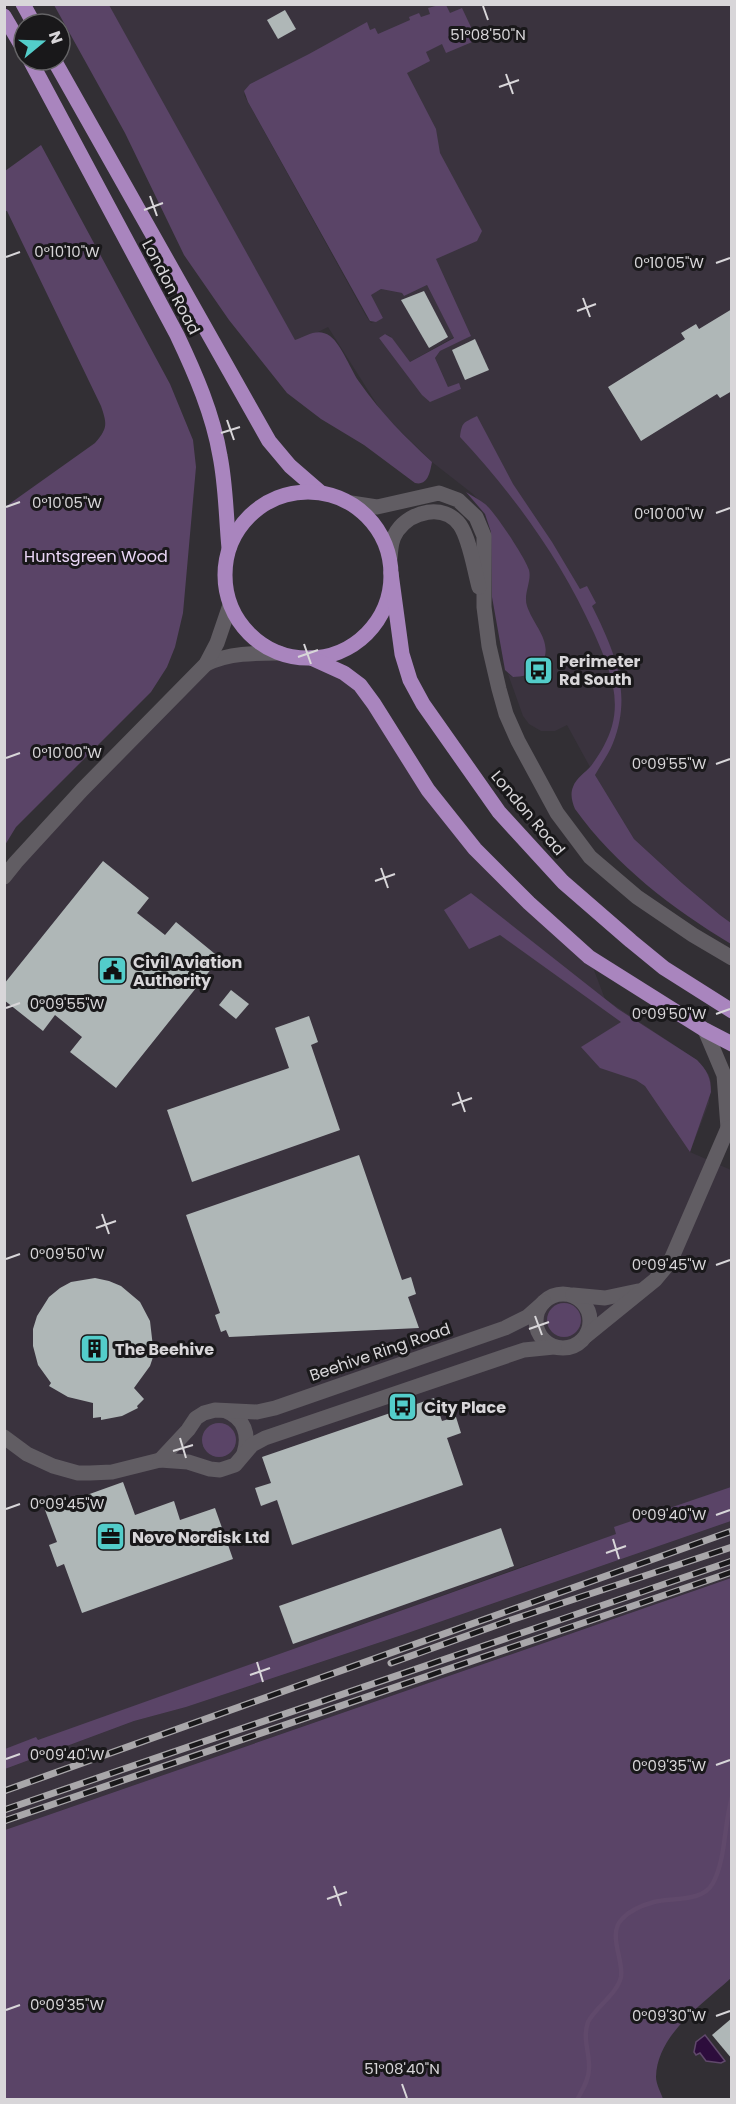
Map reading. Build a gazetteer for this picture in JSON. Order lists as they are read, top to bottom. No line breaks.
{"streets":{"main road":["London Road"],"street":["Beehive Ring Road"]},"parks":["Huntsgreen Wood"],"places":{"bus stop":["Perimeter Rd South","City Place"],"public building":["Civil Aviation Authority"],"building":["The Beehive"],"office":["Novo Nordisk Ltd"]},"north":"right","coordinates":["51°08'50\"N","0°10'10\"W","0°10'05\"W","0°10'00\"W","0°09'55\"W","0°09'50\"W","0°09'45\"W","0°09'40\"W","0°09'35\"W","0°09'30\"W","51°08'40\"N"]}
